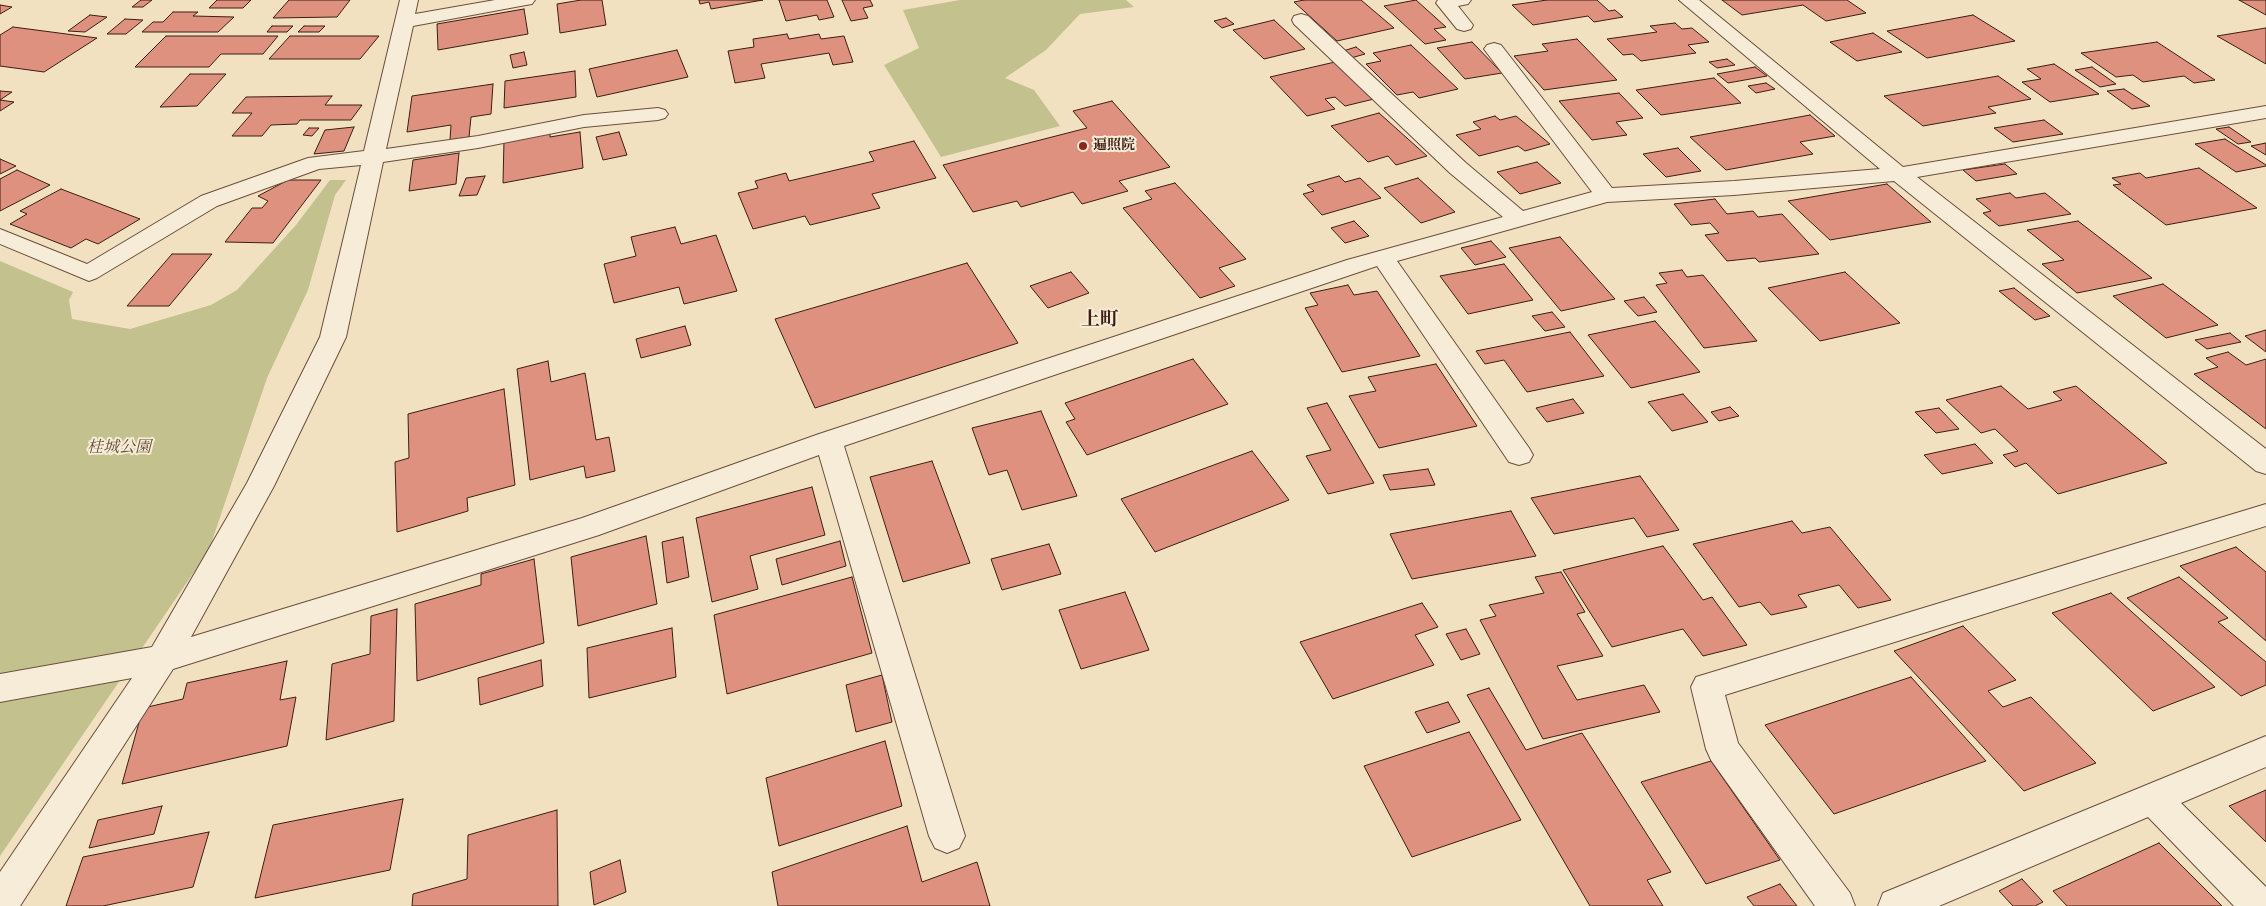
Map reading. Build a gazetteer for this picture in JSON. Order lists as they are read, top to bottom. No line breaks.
{"districts":["上町"],"parks":["桂城公園"],"places":["遍照院"]}
